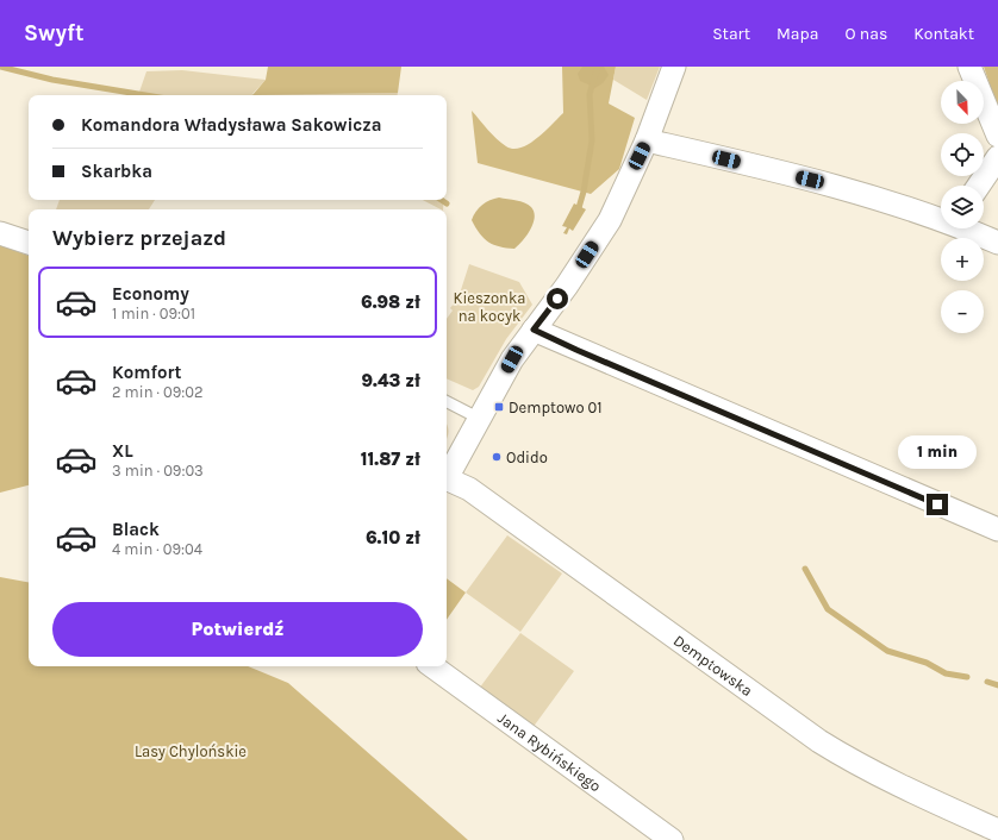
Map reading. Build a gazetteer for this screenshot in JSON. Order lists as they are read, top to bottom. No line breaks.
{"streets":{"street":["Demptowska","Jana Rybińskiego"]},"parks":["Kieszonka na kocyk","Lasy Chylońskie"],"places":{"transit":["Demptowo 01"],"other":["Odido"]},"north":"bottom right","page":{"header":"Swyft","nav":["Start","Mapa","O nas","Kontakt"],"map_buttons":["+","−"],"banner":["Komandora Władysława Sakowicza","Skarbka"],"heading":"Wybierz przejazd","list":[{"name":"Economy","note":"1 min · 09:01","value":"6.98 zł"},{"name":"Komfort","note":"2 min · 09:02","value":"9.43 zł"},{"name":"XL","note":"3 min · 09:03","value":"11.87 zł"},{"name":"Black","note":"4 min · 09:04","value":"6.10 zł"}],"bubble":"1 min","buttons":"Potwierdź"}}
